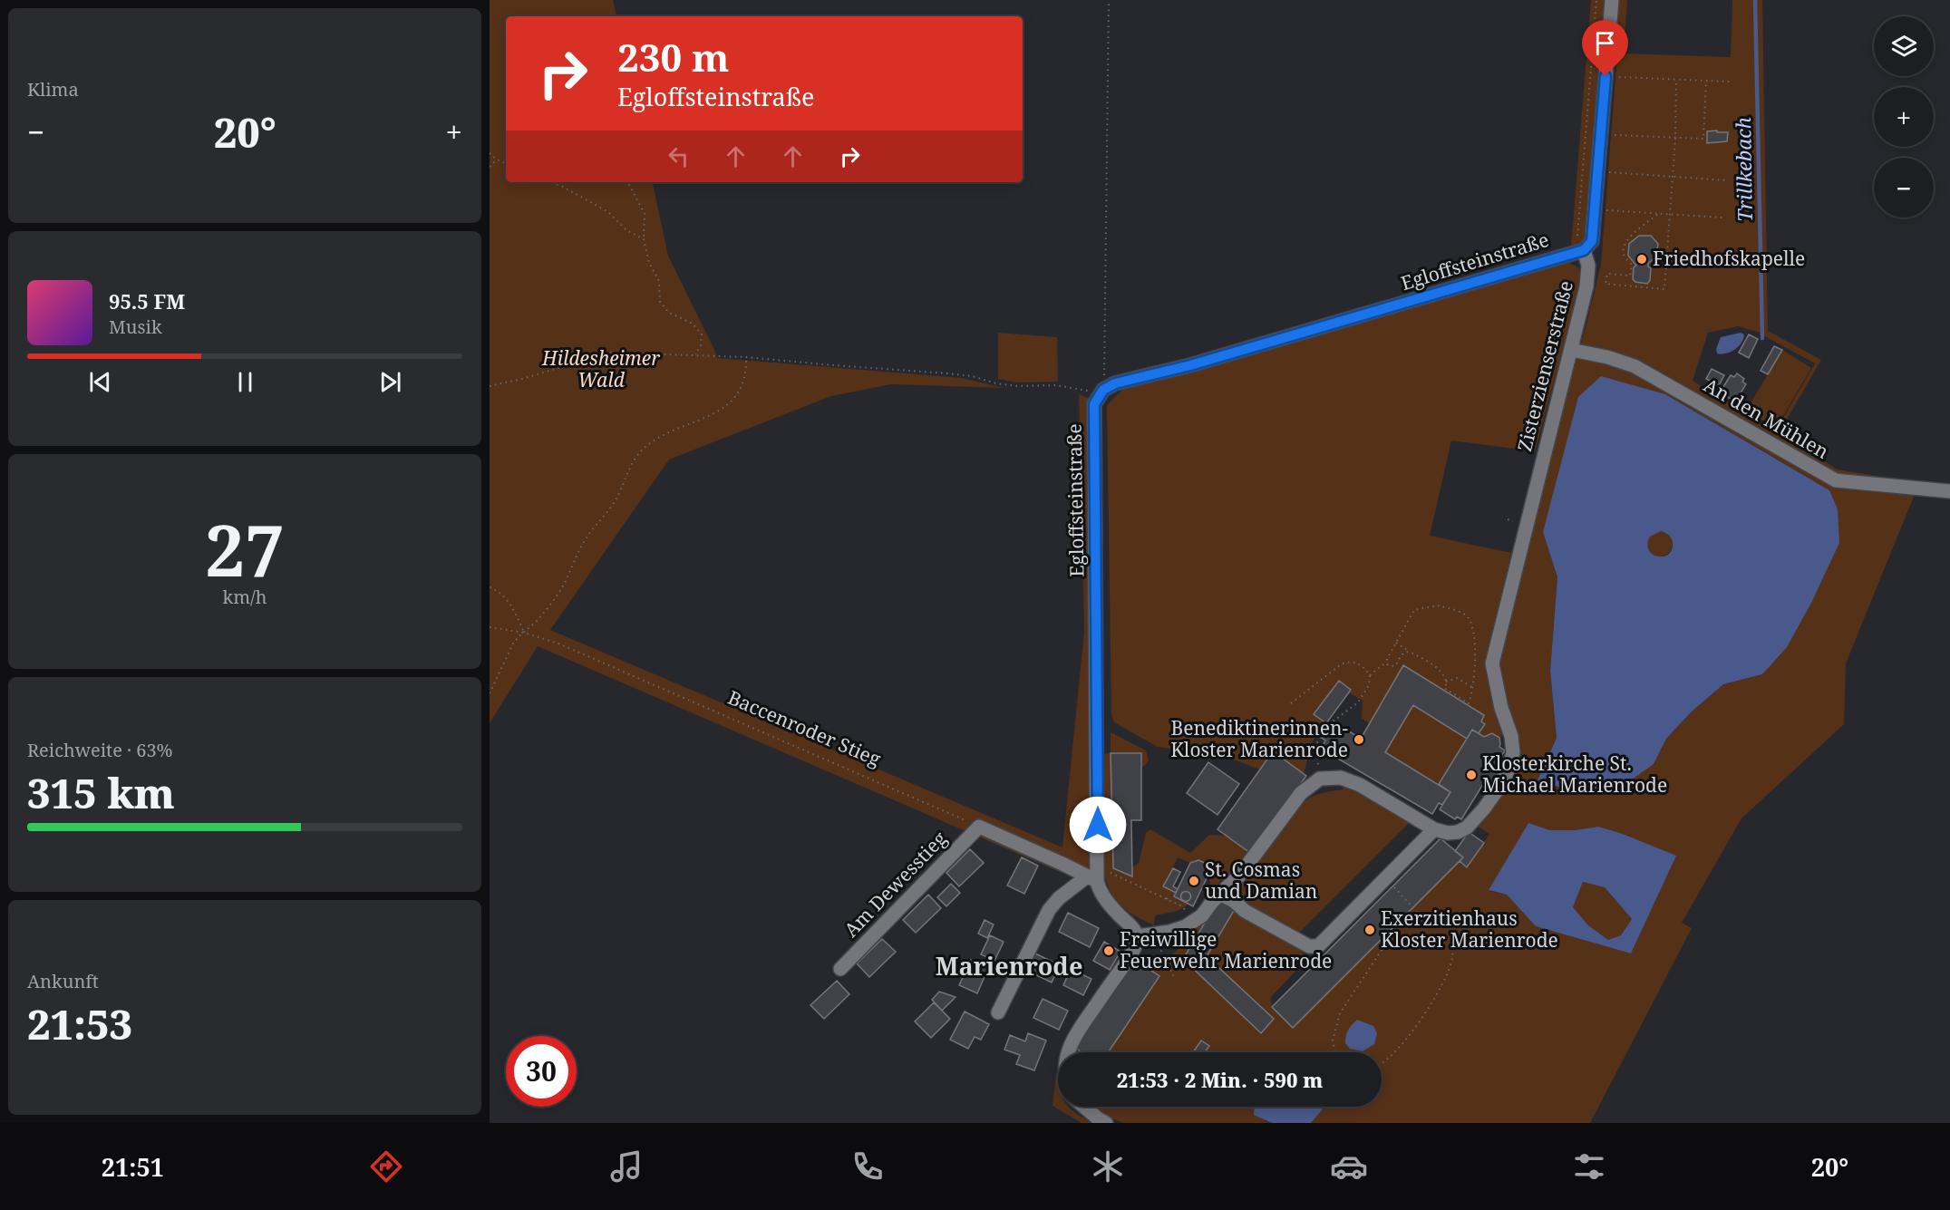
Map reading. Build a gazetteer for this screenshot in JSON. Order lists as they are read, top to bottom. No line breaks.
{"streets":{"street":["Egloffsteinstraße","Zisterzienserstraße","An den Mühlen","Am Dewesstieg"],"path":["Baccenroder Stieg"]},"crossings":[["Egloffsteinstraße","Zisterzienserstraße"],["Zisterzienserstraße","An den Mühlen"],["Baccenroder Stieg","Am Dewesstieg"]],"districts":["Marienrode"],"water":["Trillkebach"],"parks":["Hildesheimer Wald"],"places":["Friedhofskapelle","Benediktinerinnen- Kloster Marienrode","Klosterkirche St. Michael Marienrode","St. Cosmas und Damian","Exerzitienhaus Kloster Marienrode","Freiwillige Feuerwehr Marienrode"],"page":{"tile":["Klima",["27","km/h"],["Reichweite · 63%","315 km"],["Ankunft","21:53"]],"map_buttons":["+","−"],"turn":["230 m","Egloffsteinstraße"],"heat":["−","20°","+"],"song":["95.5 FM","Musik"],"limit":"30","trip":"21:53 · 2 Min. · 590 m","tabs":["21:51","20°"]}}
